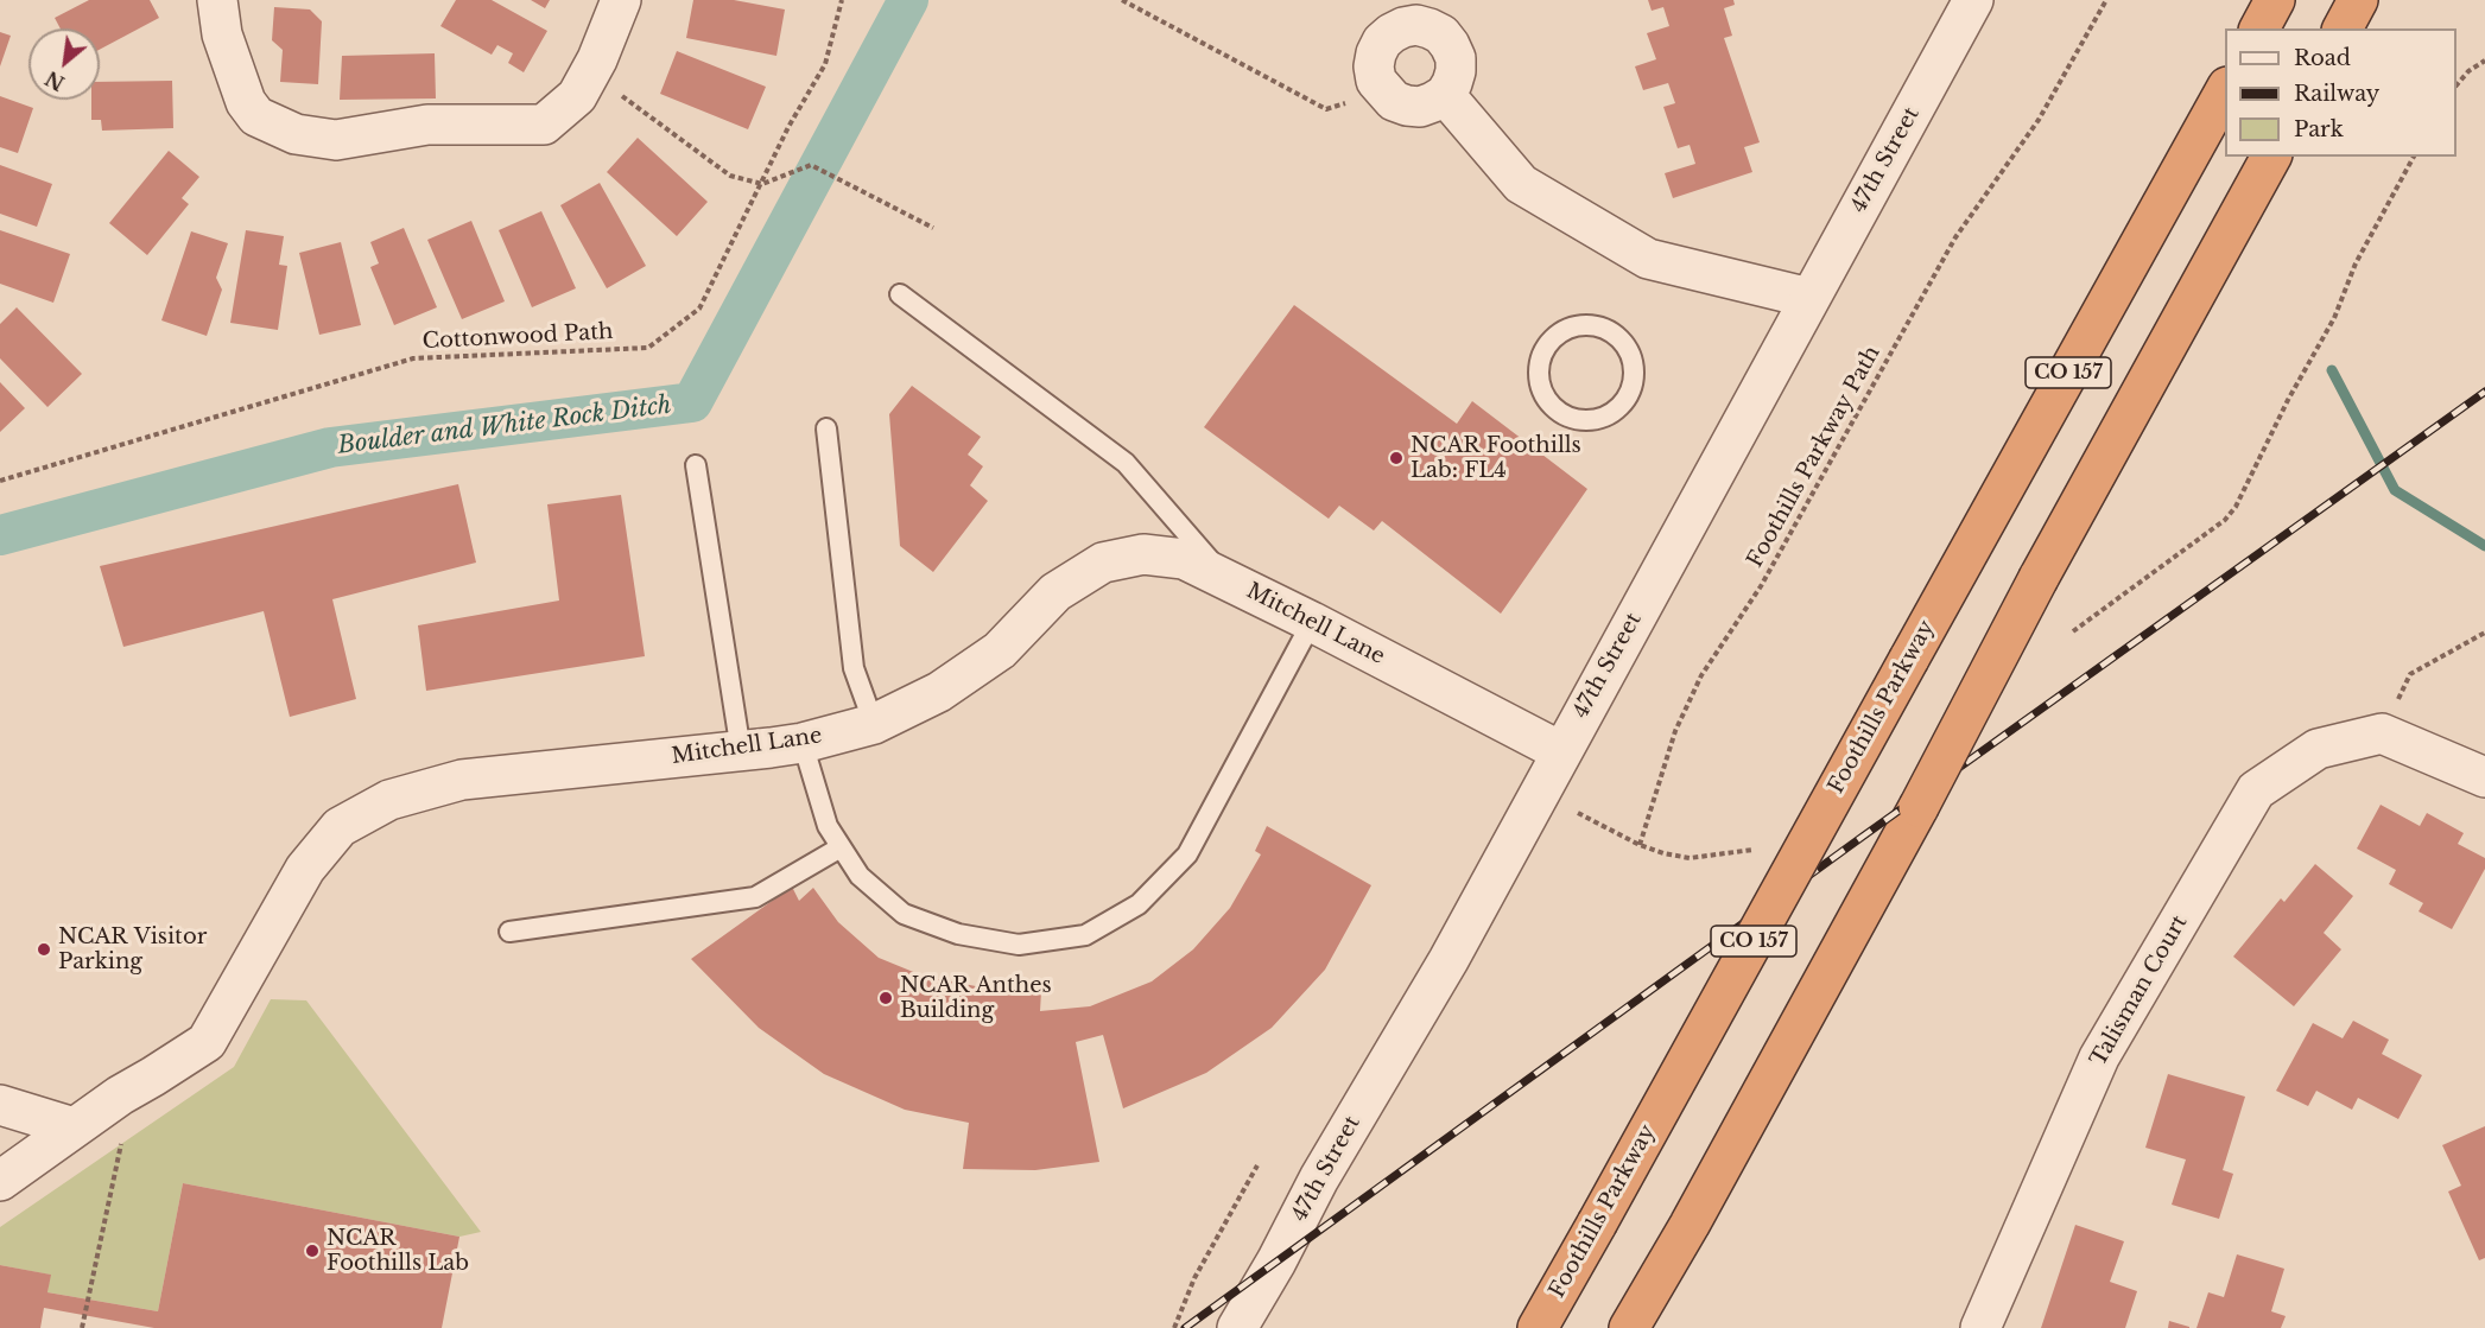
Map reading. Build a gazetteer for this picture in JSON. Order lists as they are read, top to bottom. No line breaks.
{"streets":{"highway":["CO 157","Foothills Parkway"],"street":["47th Street","Mitchell Lane","Talisman Court"],"path":["Cottonwood Path","Foothills Parkway Path"]},"crossings":[["47th Street","Mitchell Lane"]],"water":["Boulder and White Rock Ditch"],"places":["NCAR Foothills Lab: FL4","NCAR Visitor Parking","NCAR Anthes Building","NCAR Foothills Lab"],"legend":["Road","Railway","Park"],"north":"bottom left"}
